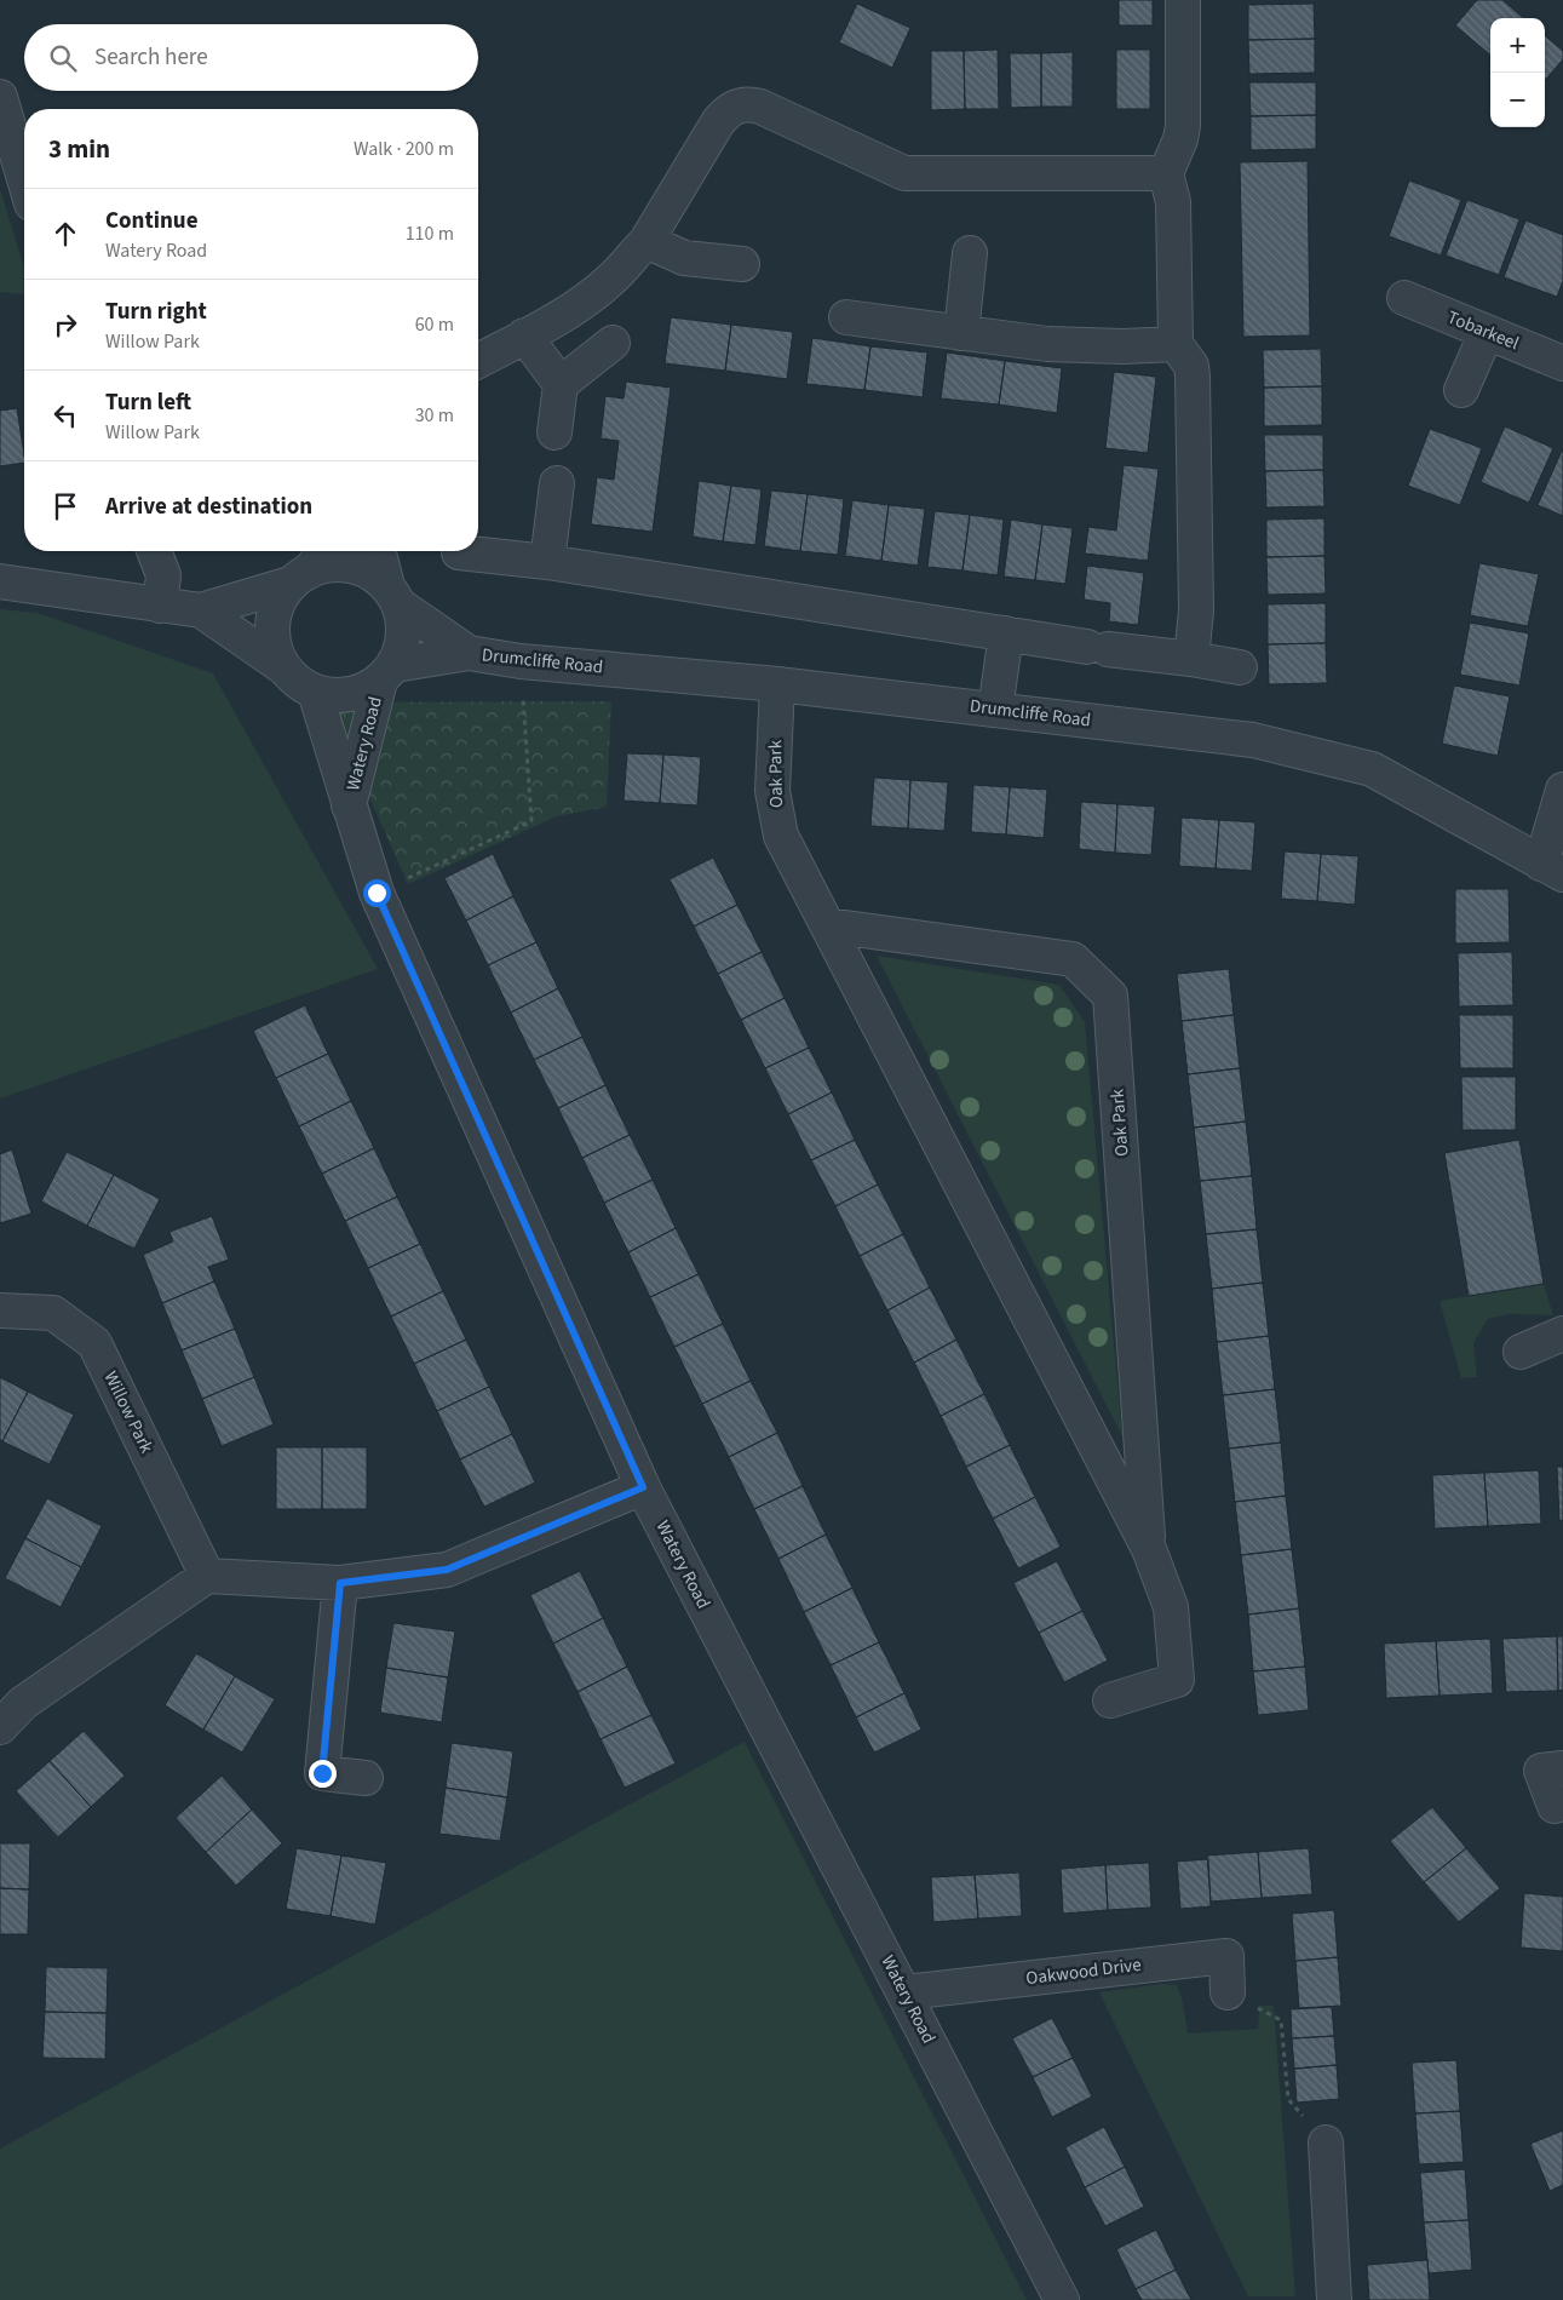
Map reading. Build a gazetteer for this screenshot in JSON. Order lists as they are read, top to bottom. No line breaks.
{"streets":{"street":["Tobarkeel","Drumcliffe Road","Watery Road","Oak Park","Willow Park","Oakwood Drive"]},"crossings":[["Drumcliffe Road","Watery Road"],["Drumcliffe Road","Oak Park"],["Watery Road","Oakwood Drive"]],"page":{"map_buttons":["+","−"],"search":"Search here","heading":["3 min","Walk · 200 m"],"list":[["Continue","Watery Road","110 m"],["Turn right","Willow Park","60 m"],["Turn left","Willow Park","30 m"],"Arrive at destination"]}}
